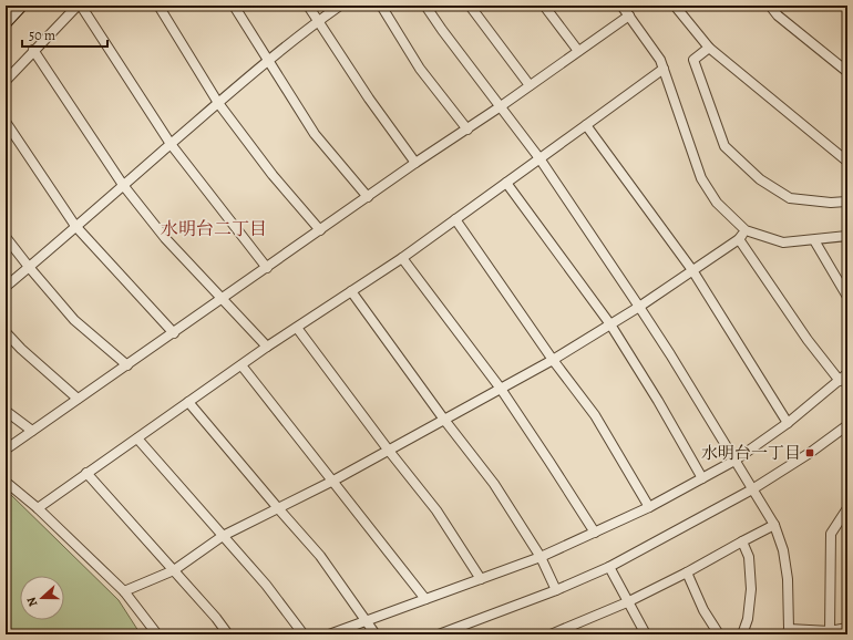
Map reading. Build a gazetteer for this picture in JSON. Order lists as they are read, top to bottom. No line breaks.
{"districts":["水明台二丁目"],"places":{"transit":["水明台一丁目"]},"scale_bar":"50 m","north":"left"}
